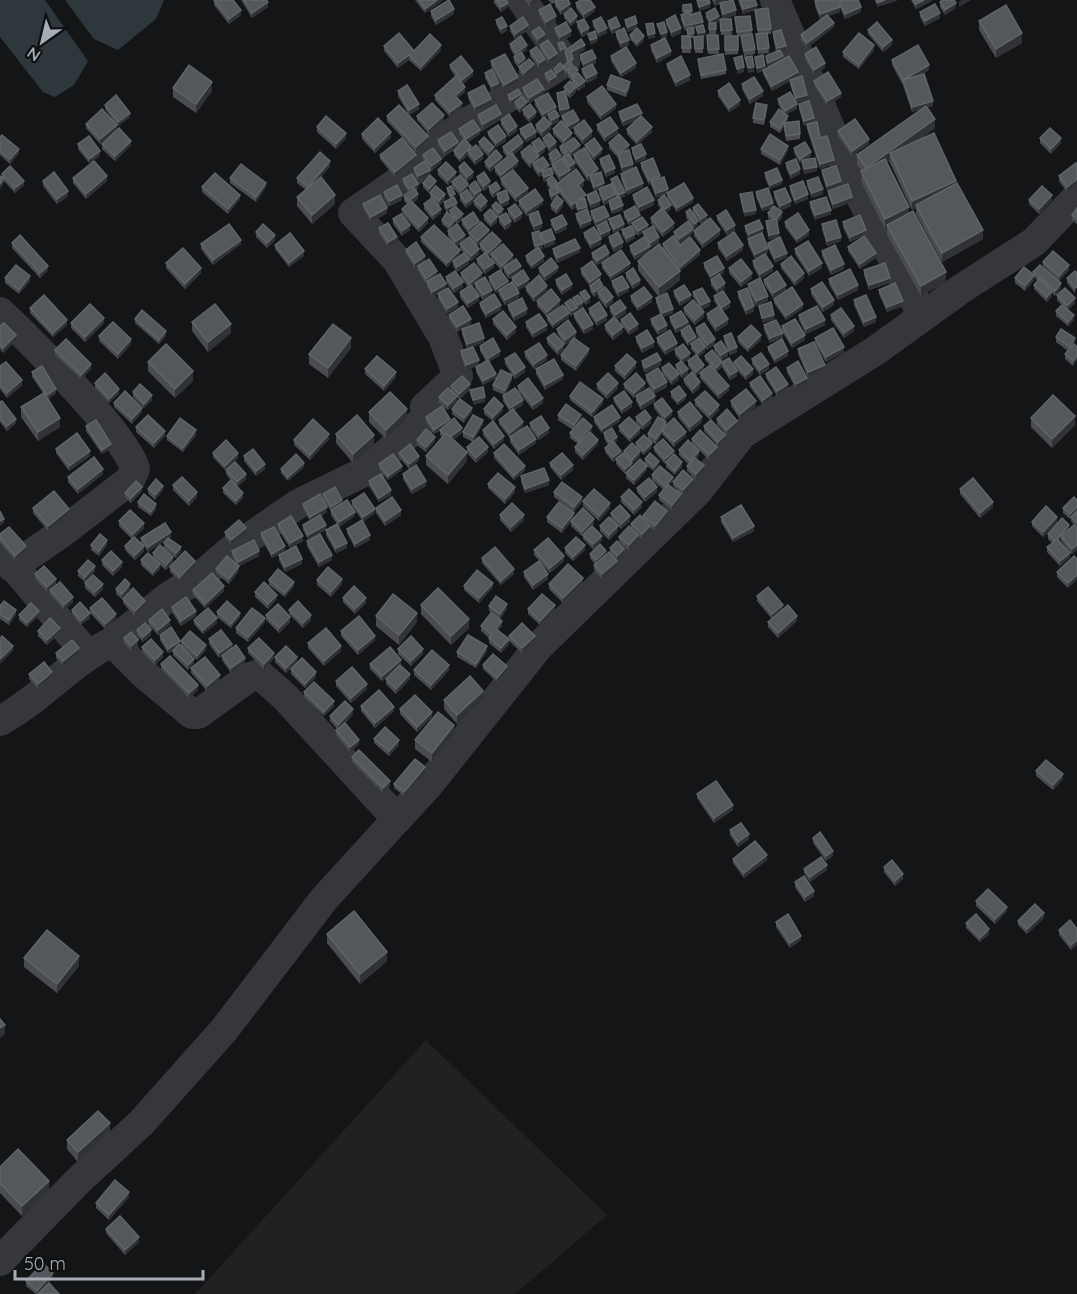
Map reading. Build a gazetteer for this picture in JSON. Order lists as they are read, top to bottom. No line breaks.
{"scale_bar":"50 m","north":"bottom left"}
